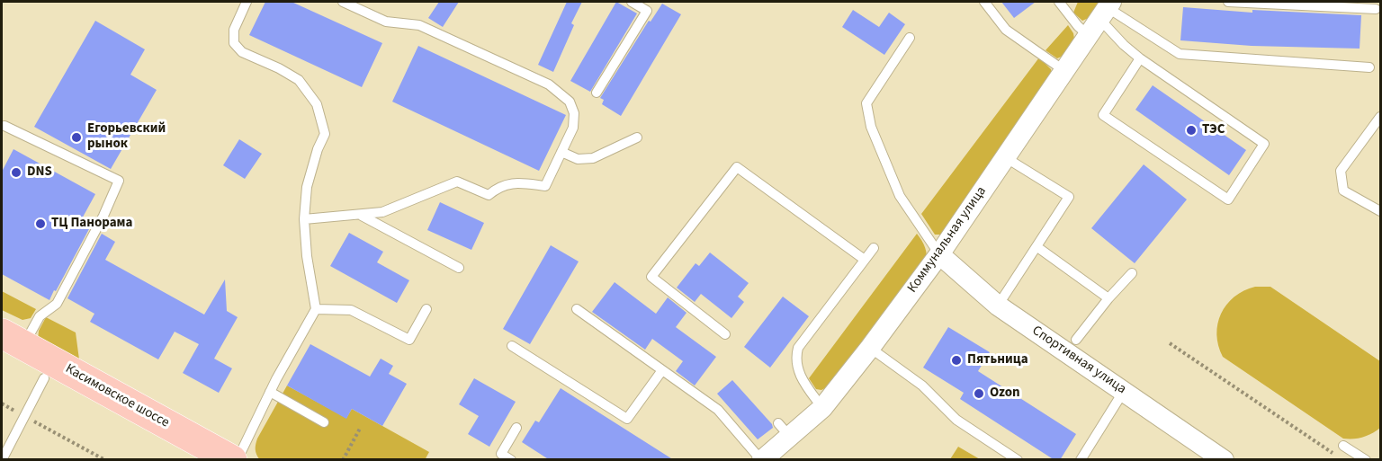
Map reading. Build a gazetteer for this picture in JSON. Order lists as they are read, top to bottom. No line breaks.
{"streets":{"main road":["Касимовское шоссе"],"street":["Коммунальная улица","Спортивная улица"]},"crossings":[["Коммунальная улица","Спортивная улица"]],"places":["ТЭС","Егорьевский рынок","DNS","ТЦ Панорама","Пятьница","Ozon"]}
